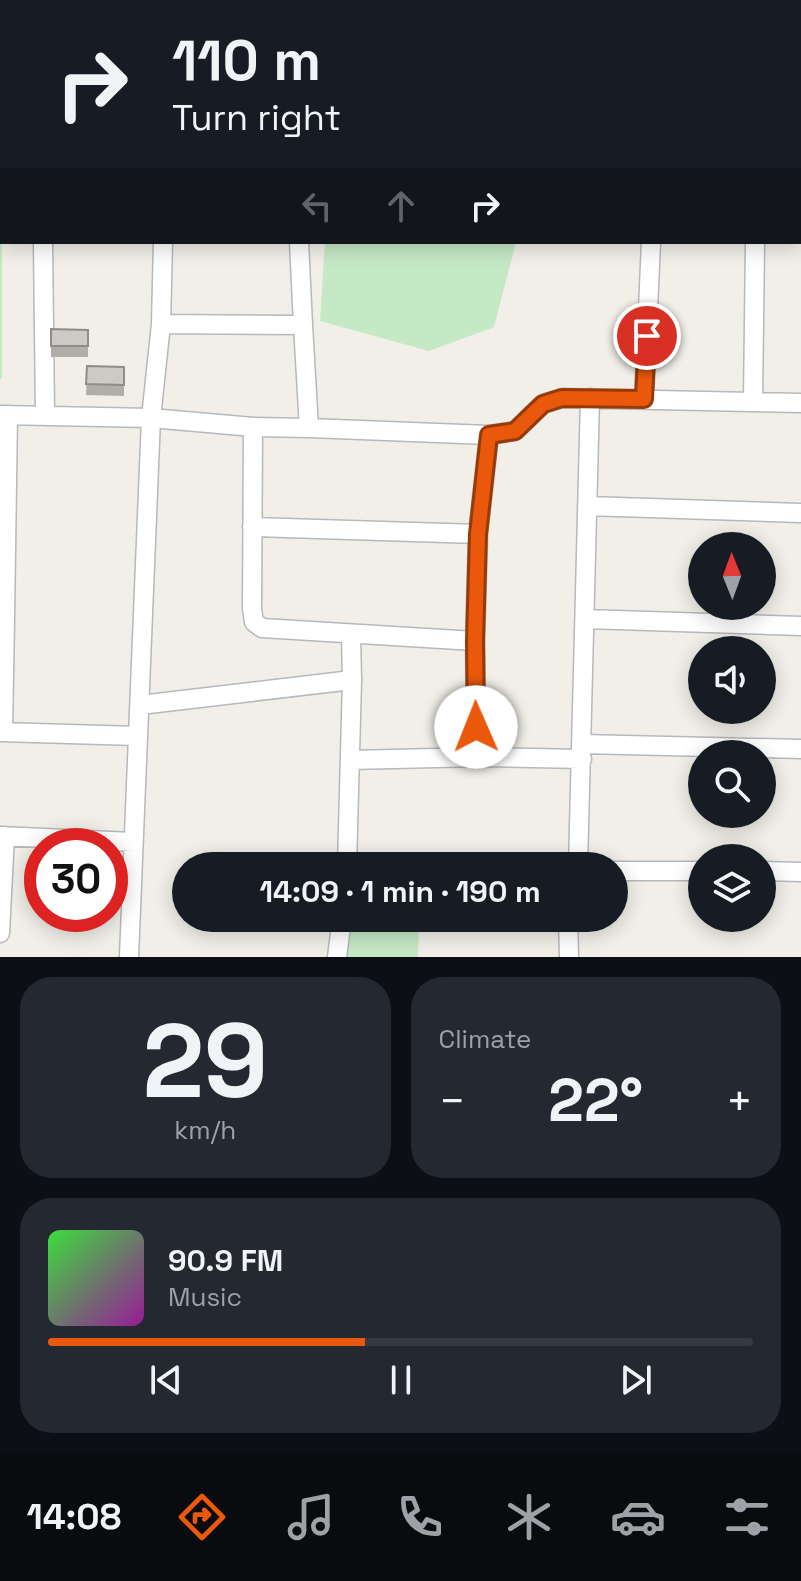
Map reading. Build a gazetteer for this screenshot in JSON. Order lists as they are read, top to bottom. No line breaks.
{"north":"top","page":{"turn":["110 m","Turn right"],"limit":"30","trip":"14:09 · 1 min · 190 m","tile":[["29","km/h"],"Climate"],"heat":["−","22°","+"],"song":["90.9 FM","Music"],"tabs":"14:08"}}
